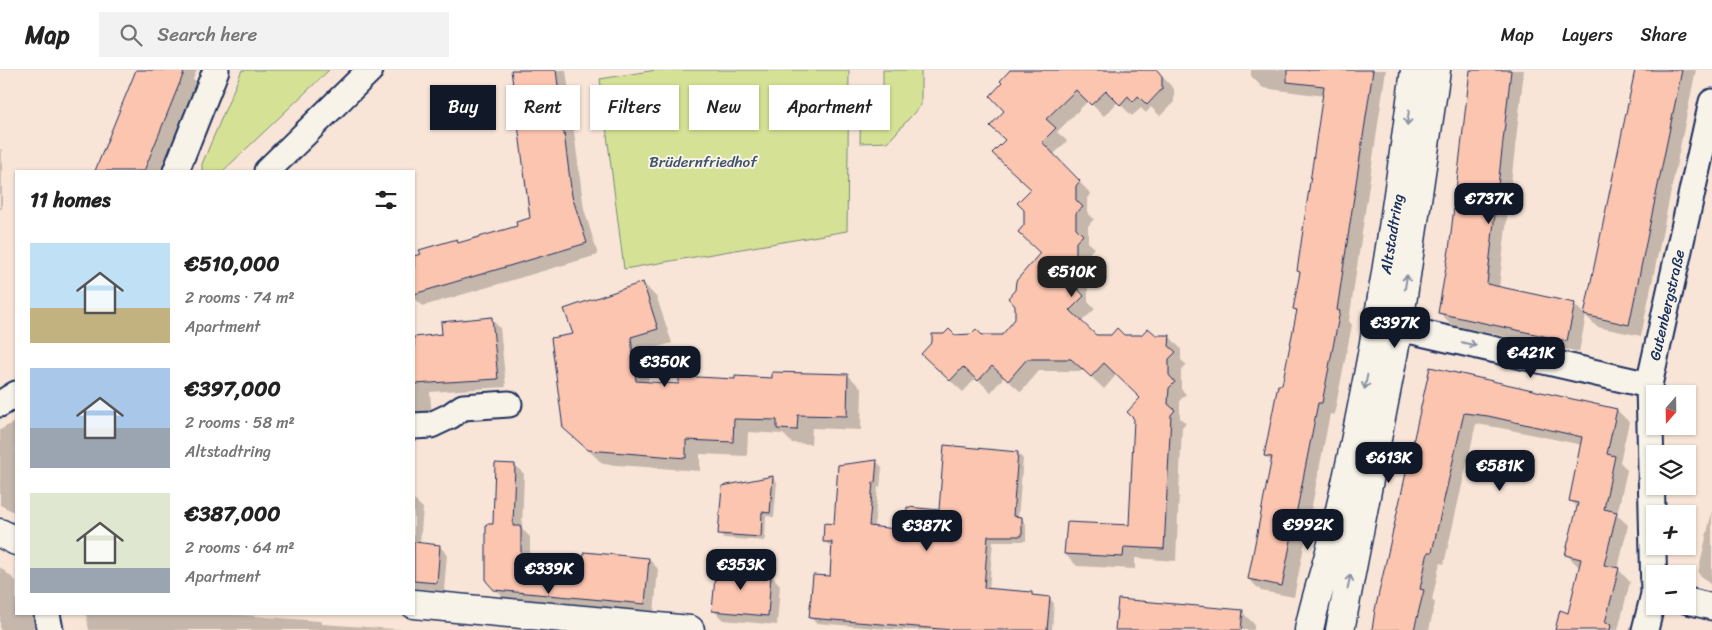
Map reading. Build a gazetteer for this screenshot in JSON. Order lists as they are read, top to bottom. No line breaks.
{"streets":{"main road":["Altstadtring"],"street":["Gutenbergstraße"]},"parks":["Brüdernfriedhof"],"north":"bottom","page":{"header":"Map","search":"Search here","nav":["Map","Layers","Share"],"chip":["Buy","Rent","Filters","New","Apartment"],"heading":"11 homes","price":["€737K","€510K","€397K","€421K","€350K","€613K","€581K","€992K","€387K","€353K","€339K"],"list":[{"name":"€510,000","note":"2 rooms · 74 m² · Apartment"},{"name":"€397,000","note":"2 rooms · 58 m² · Altstadtring"},{"name":"€387,000","note":"2 rooms · 64 m² · Apartment"}],"map_buttons":["+","−"]}}
